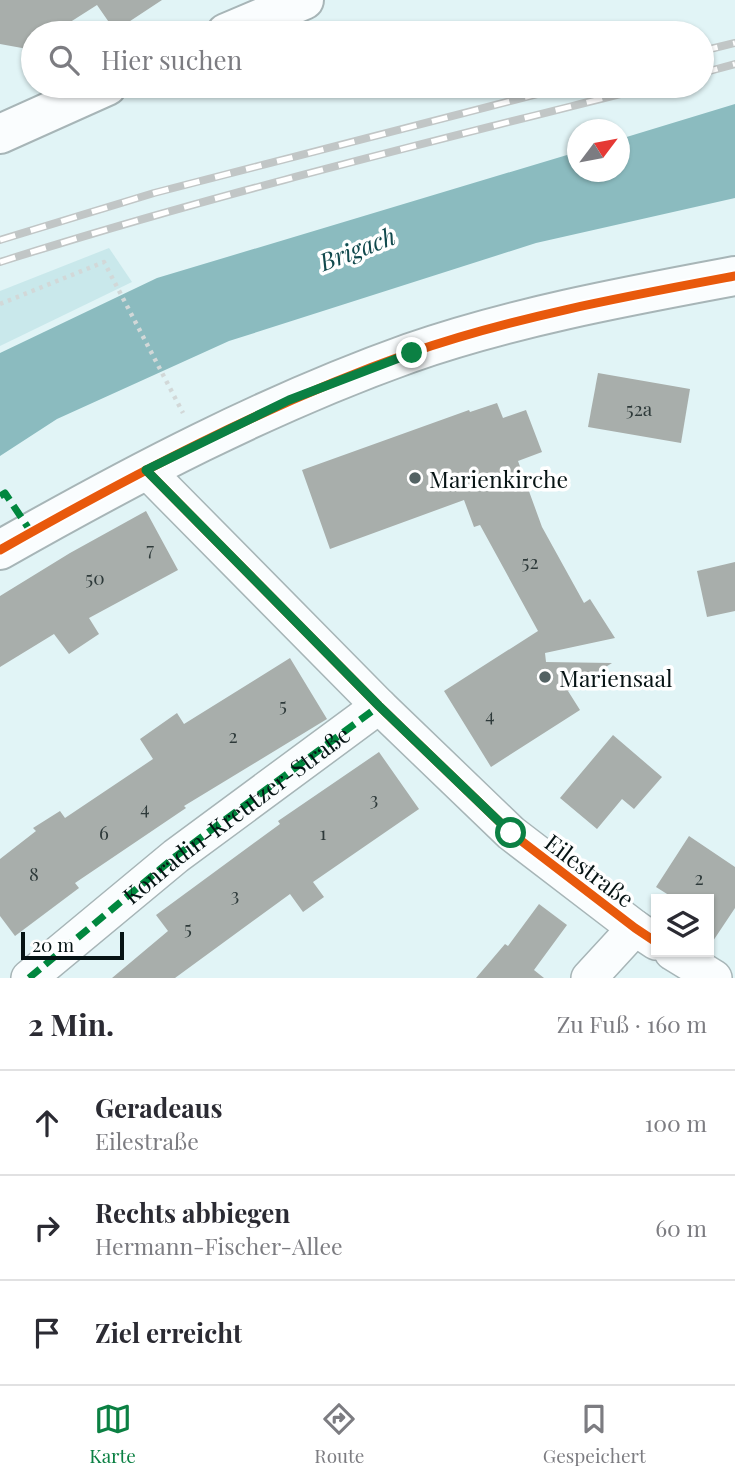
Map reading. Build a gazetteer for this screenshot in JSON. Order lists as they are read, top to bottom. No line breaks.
{"streets":{"street":["Konradin-Kreutzer-Straße","Eilestraße"]},"crossings":[["Konradin-Kreutzer-Straße","Eilestraße"]],"water":["Brigach"],"places":["Marienkirche","Mariensaal"],"house_numbers":["52a","7","52","50","5","4","2","3","4","6","1","8","2","3","5"],"scale_bar":"20 m","north":"top right","page":{"search":"Hier suchen","scale":"20 m","heading":["2 Min.","Zu Fuß · 160 m"],"list":[["Geradeaus","Eilestraße","100 m"],["Rechts abbiegen","Hermann-Fischer-Allee","60 m"],"Ziel erreicht"],"nav":["Karte","Route","Gespeichert"]}}
